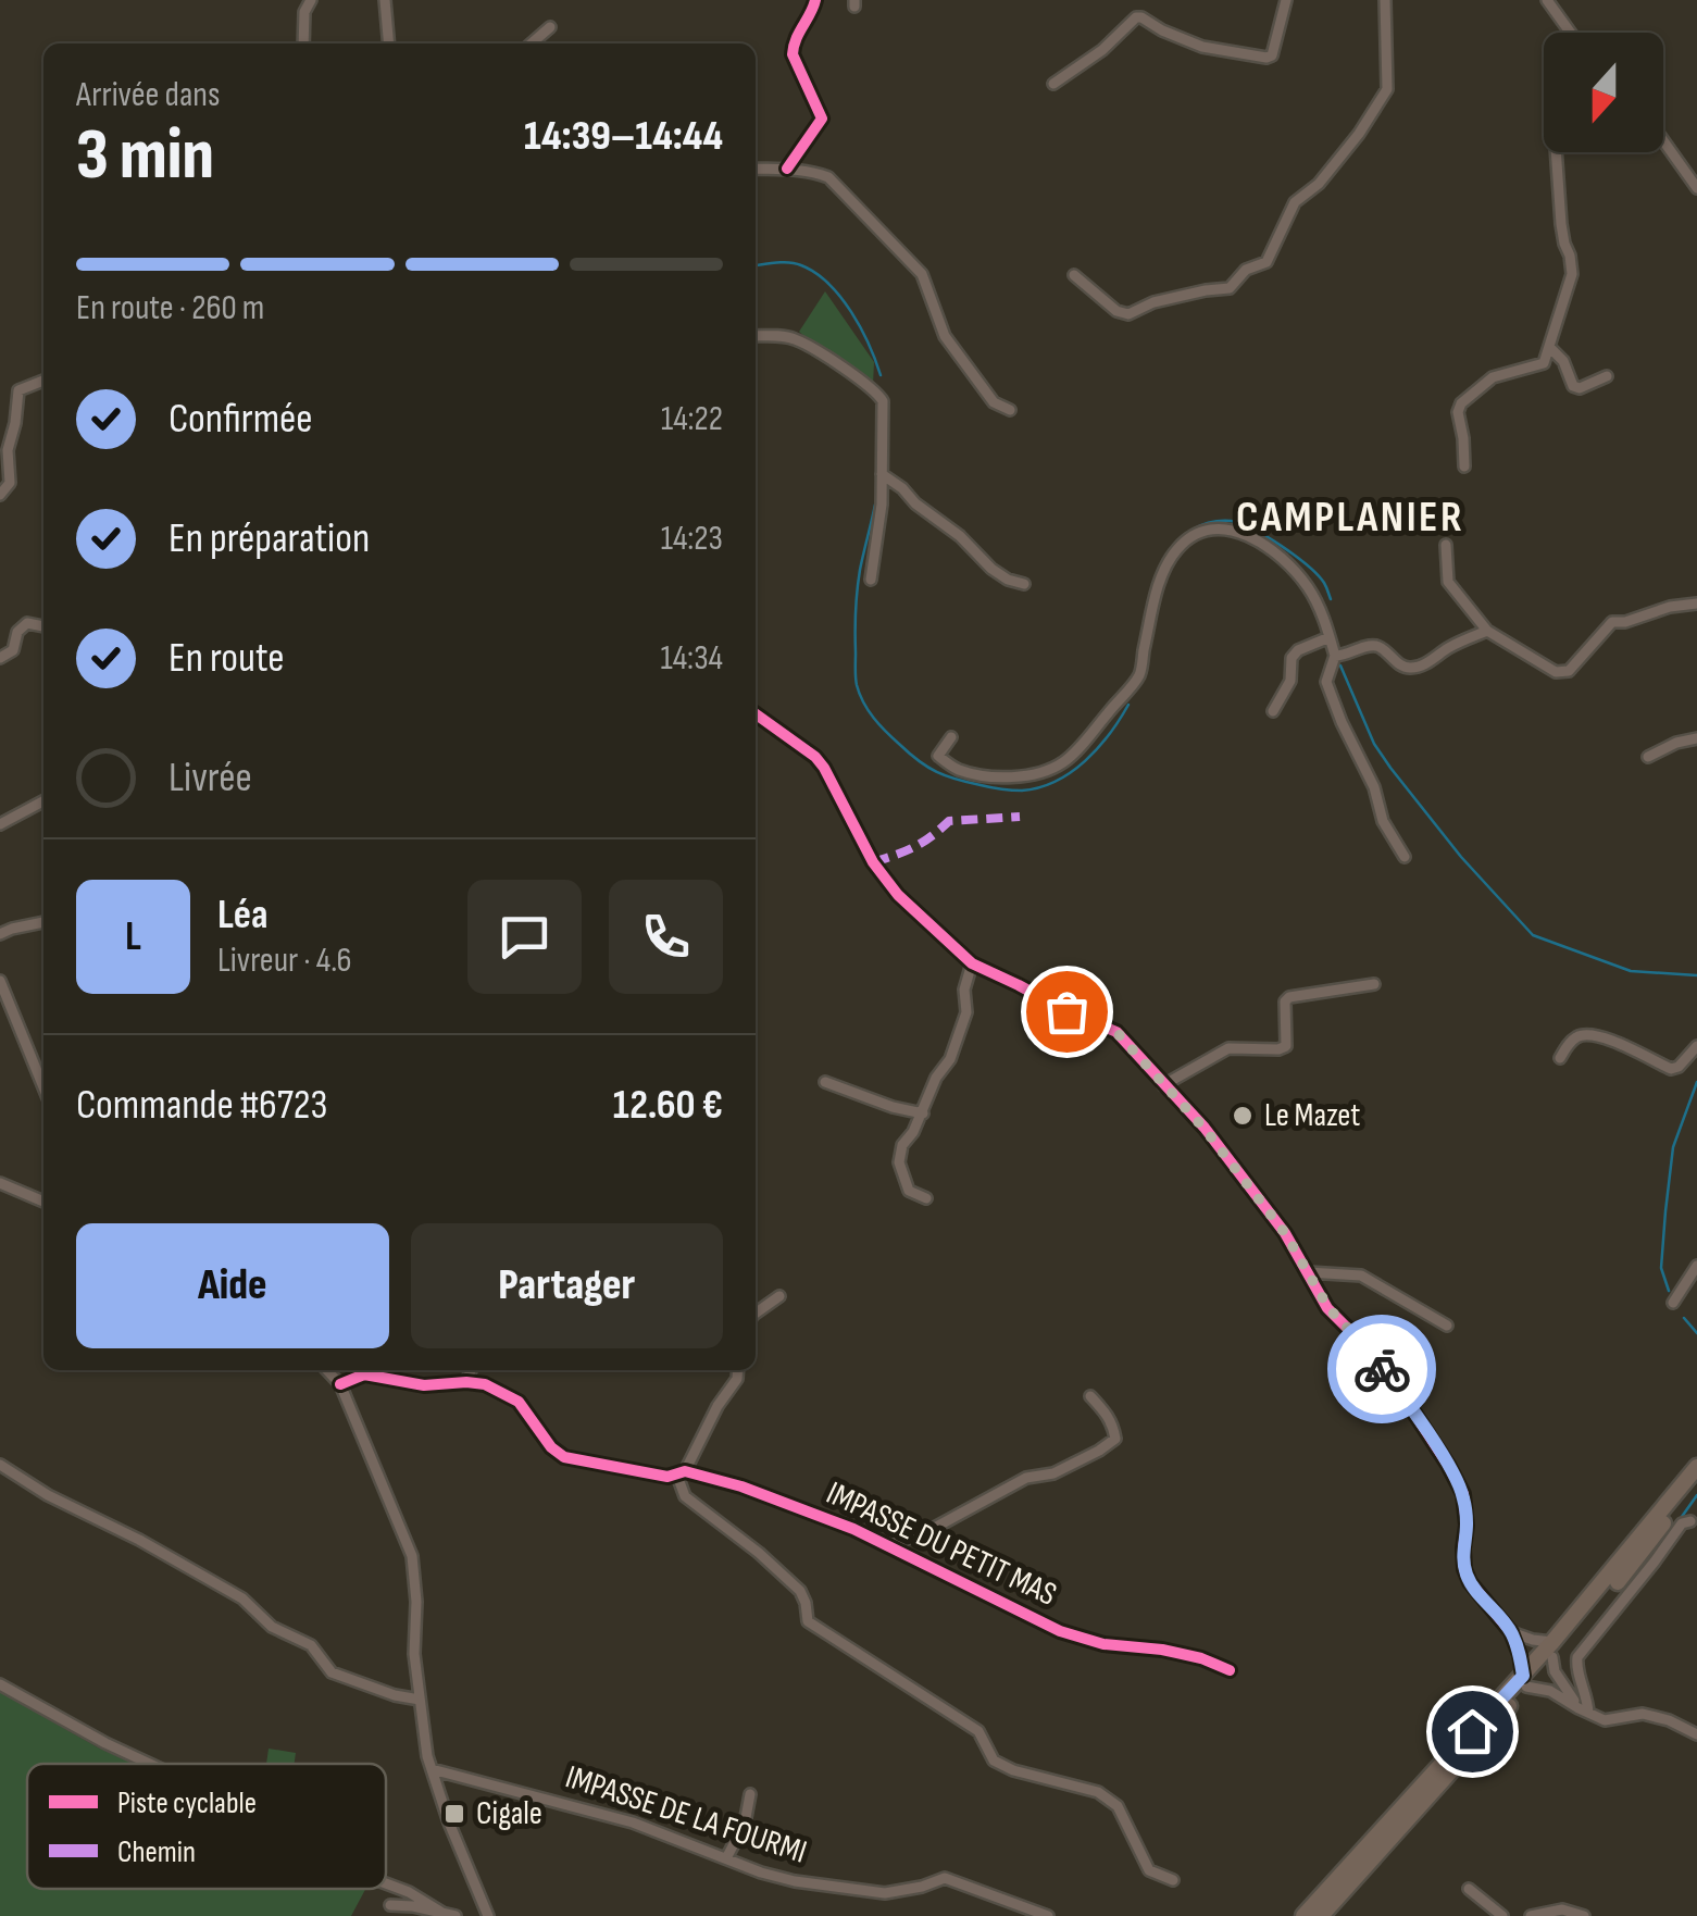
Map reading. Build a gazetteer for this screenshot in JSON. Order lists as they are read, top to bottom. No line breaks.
{"streets":{"street":["IMPASSE DU PETIT MAS","IMPASSE DE LA FOURMI"]},"districts":["CAMPLANIER"],"places":{"other":["Le Mazet"],"transit":["Cigale"]},"legend":["Piste cyclable","Chemin"],"north":"bottom","page":{"heading":["3 min","Arrivée dans","14:39–14:44"],"panel":["Léa","Livreur · 4.6","Commande #6723","12.60 €"],"bar":"En route · 260 m","list":[["Confirmée","14:22"],["En préparation","14:23"],["En route","14:34"],"Livrée"],"round":"L","buttons":["Aide","Partager"]}}
